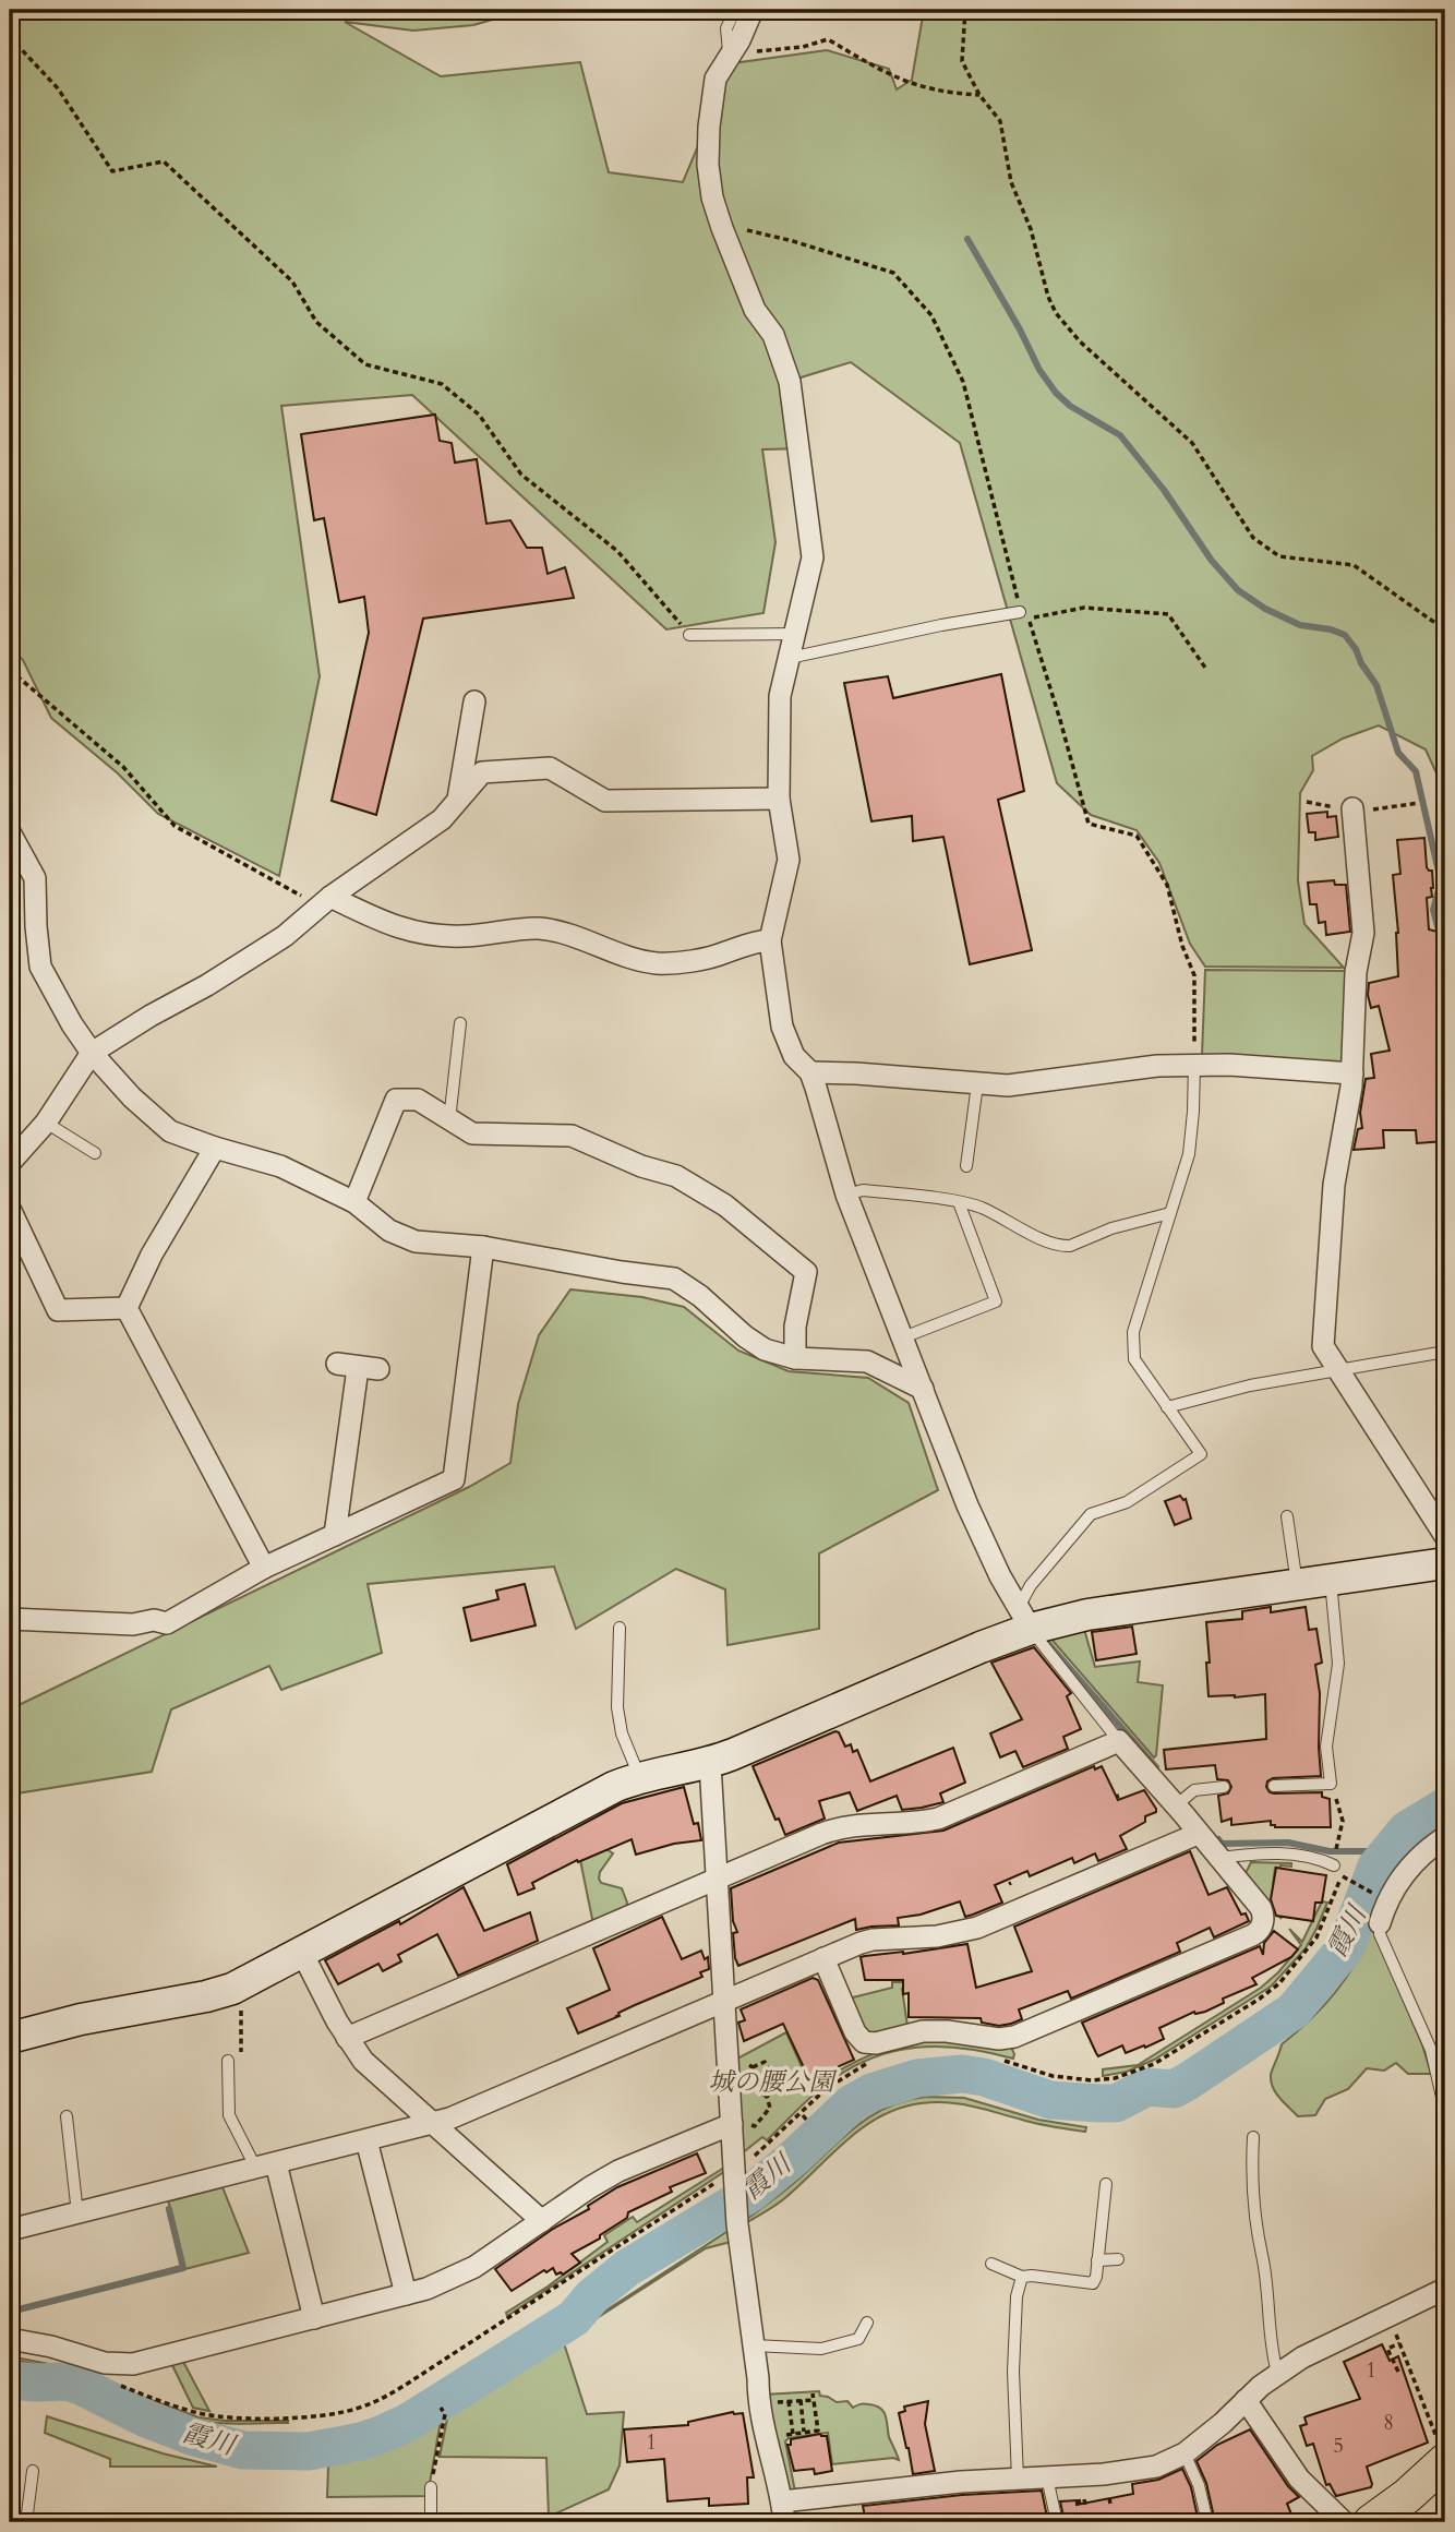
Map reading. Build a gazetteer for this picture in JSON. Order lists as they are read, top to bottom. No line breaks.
{"water":["霞川"],"parks":["城の腰公園"],"house_numbers":["1","8","1","5"]}
